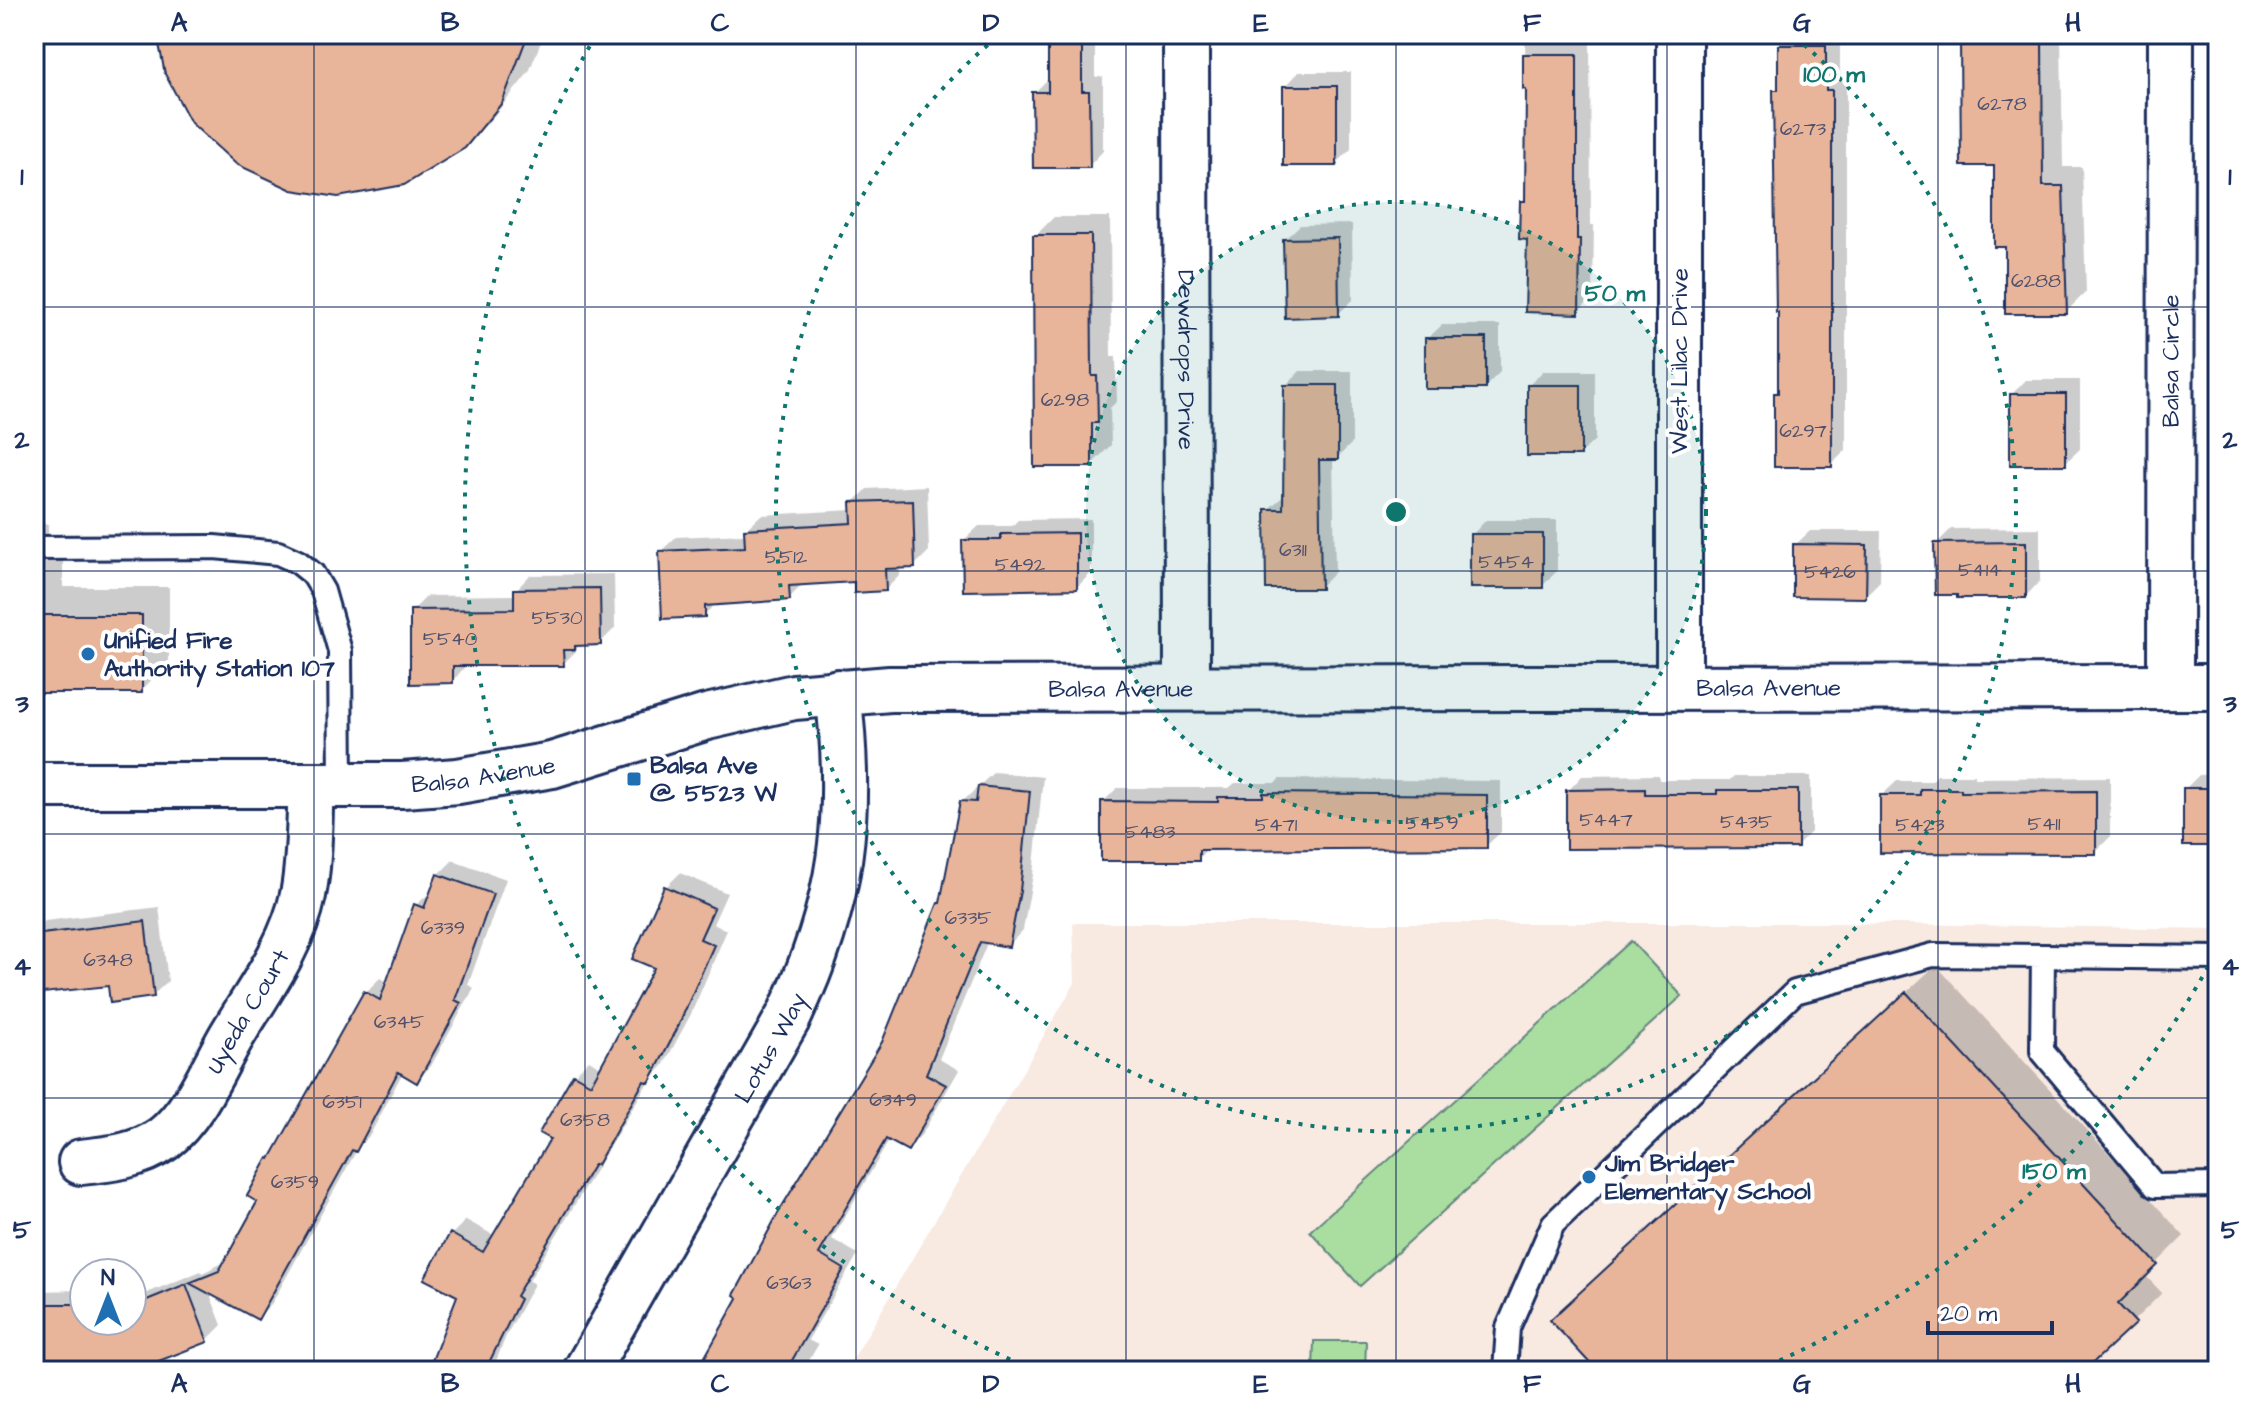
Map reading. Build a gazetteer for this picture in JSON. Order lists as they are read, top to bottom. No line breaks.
{"streets":{"street":["Dewdrops Drive","West Lilac Drive","Balsa Circle","Balsa Avenue","Uyeda Court","Lotus Way"]},"crossings":[["Dewdrops Drive","Balsa Avenue"],["West Lilac Drive","Balsa Avenue"],["Balsa Circle","Balsa Avenue"],["Balsa Avenue","Uyeda Court"],["Balsa Avenue","Lotus Way"]],"places":{"other":["Unified Fire Authority Station 107","Jim Bridger Elementary School"],"transit":["Balsa Ave @ 5523 W"]},"house_numbers":["6278","6273","6288","6298","6297","6311","5512","5454","5492","5414","5426","5530","5540","5447","5435","5459","5411","5471","5423","5483","6335","6339","6348","6345","6349","6351","6358","6359","6363"],"scale_bar":"20 m","north":"top","grid":{"columns":["A","B","C","D","E","F","G","H"],"rows":["1","2","3","4","5"]},"rings":["100 m","50 m","150 m"]}
